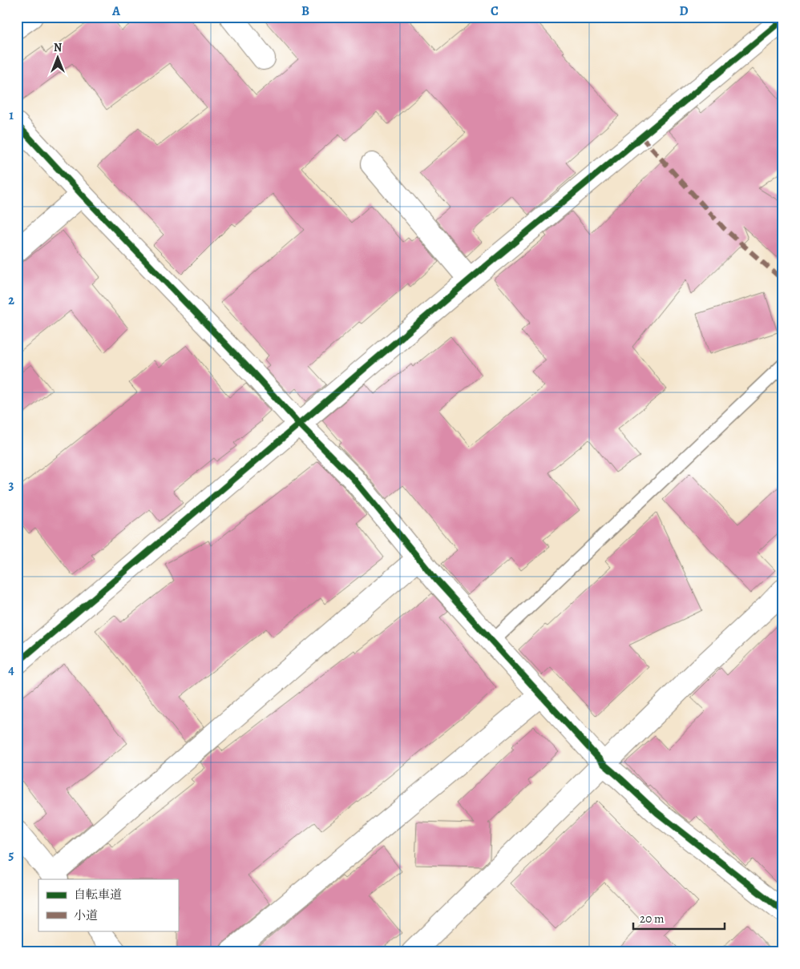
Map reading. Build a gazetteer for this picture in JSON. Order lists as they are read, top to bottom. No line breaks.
{"legend":["自転車道","小道"],"scale_bar":"20 m","north":"top","grid":{"columns":["A","B","C","D"],"rows":["1","2","3","4","5"]}}
